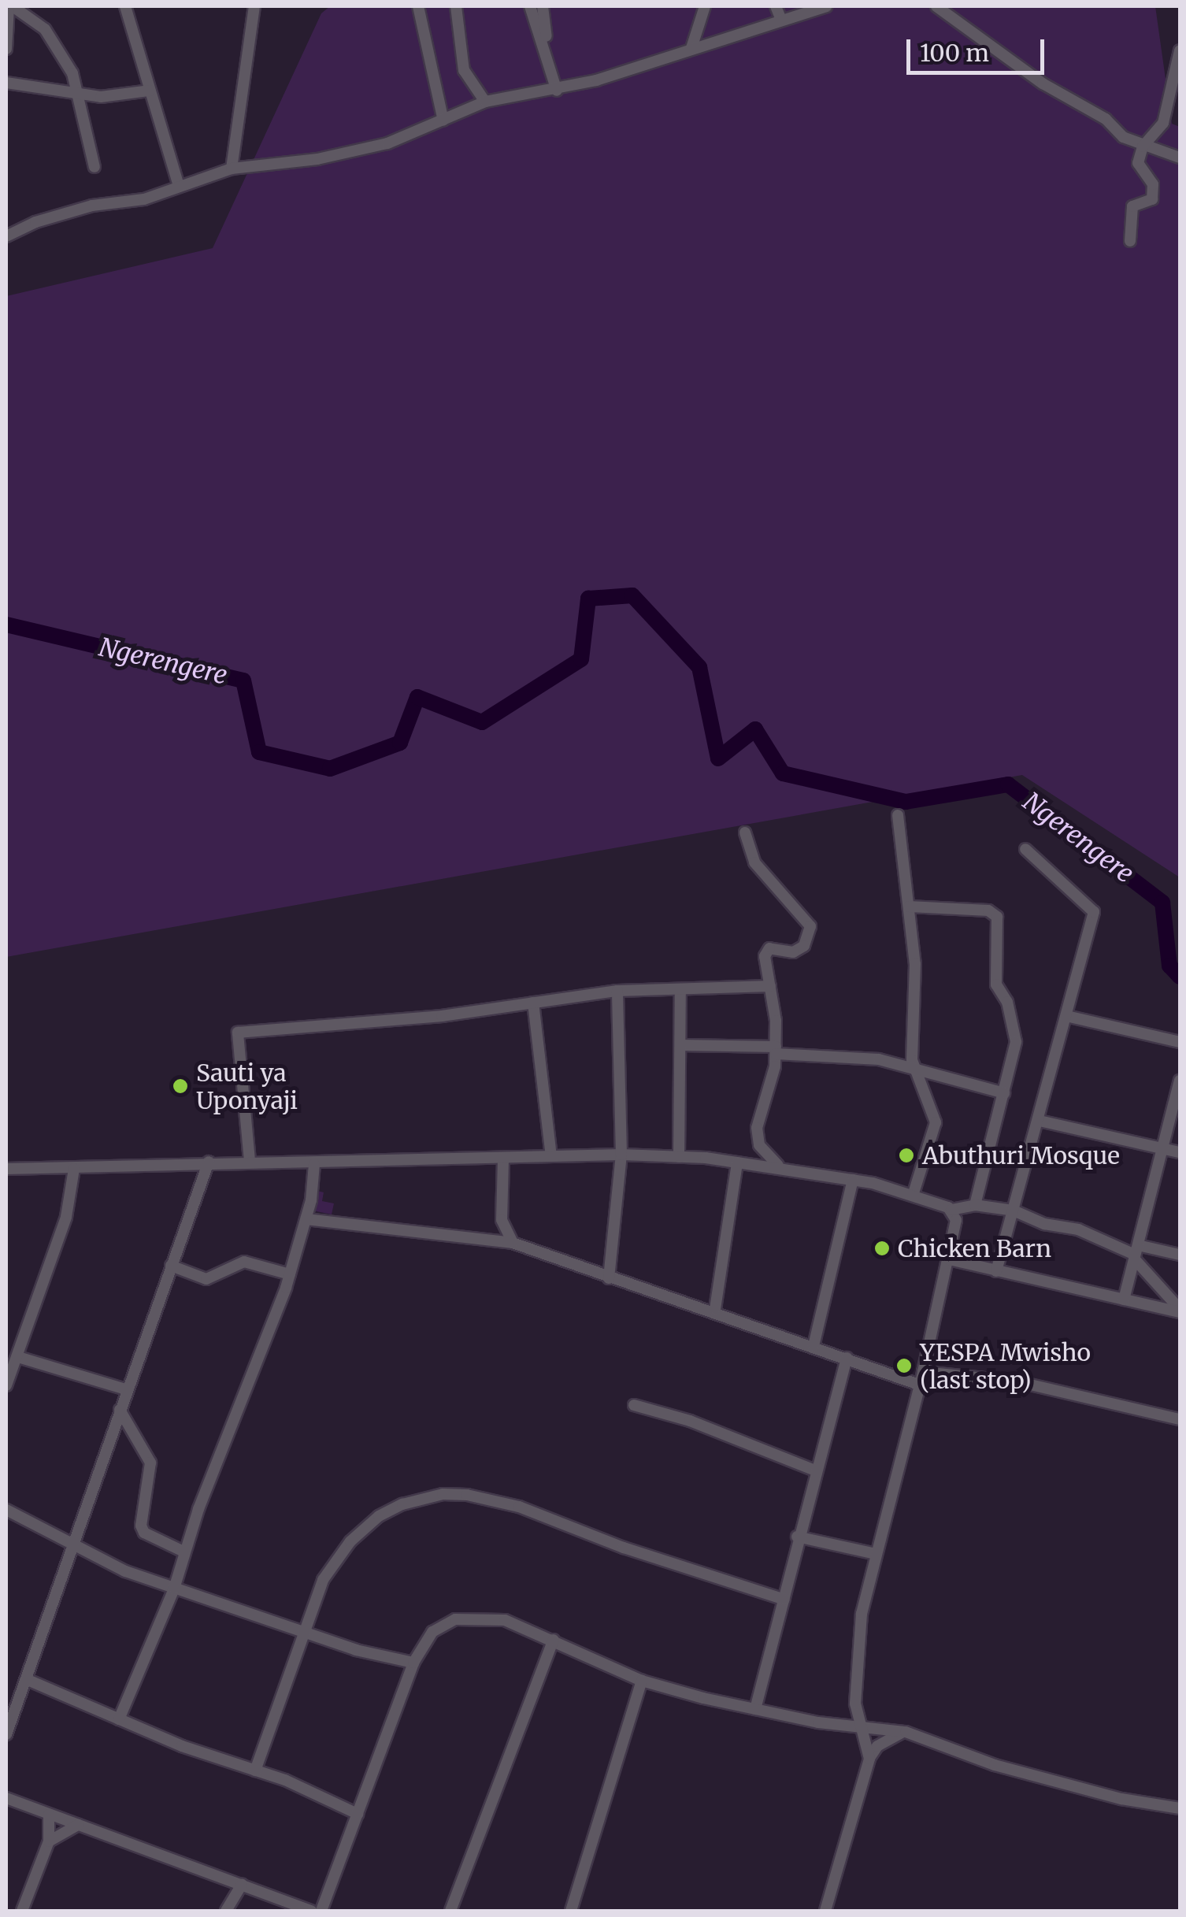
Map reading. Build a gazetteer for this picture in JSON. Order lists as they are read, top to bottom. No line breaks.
{"water":["Ngerengere"],"places":["Sauti ya Uponyaji","Abuthuri Mosque","Chicken Barn","YESPA Mwisho (last stop)"],"scale_bar":"100 m"}
